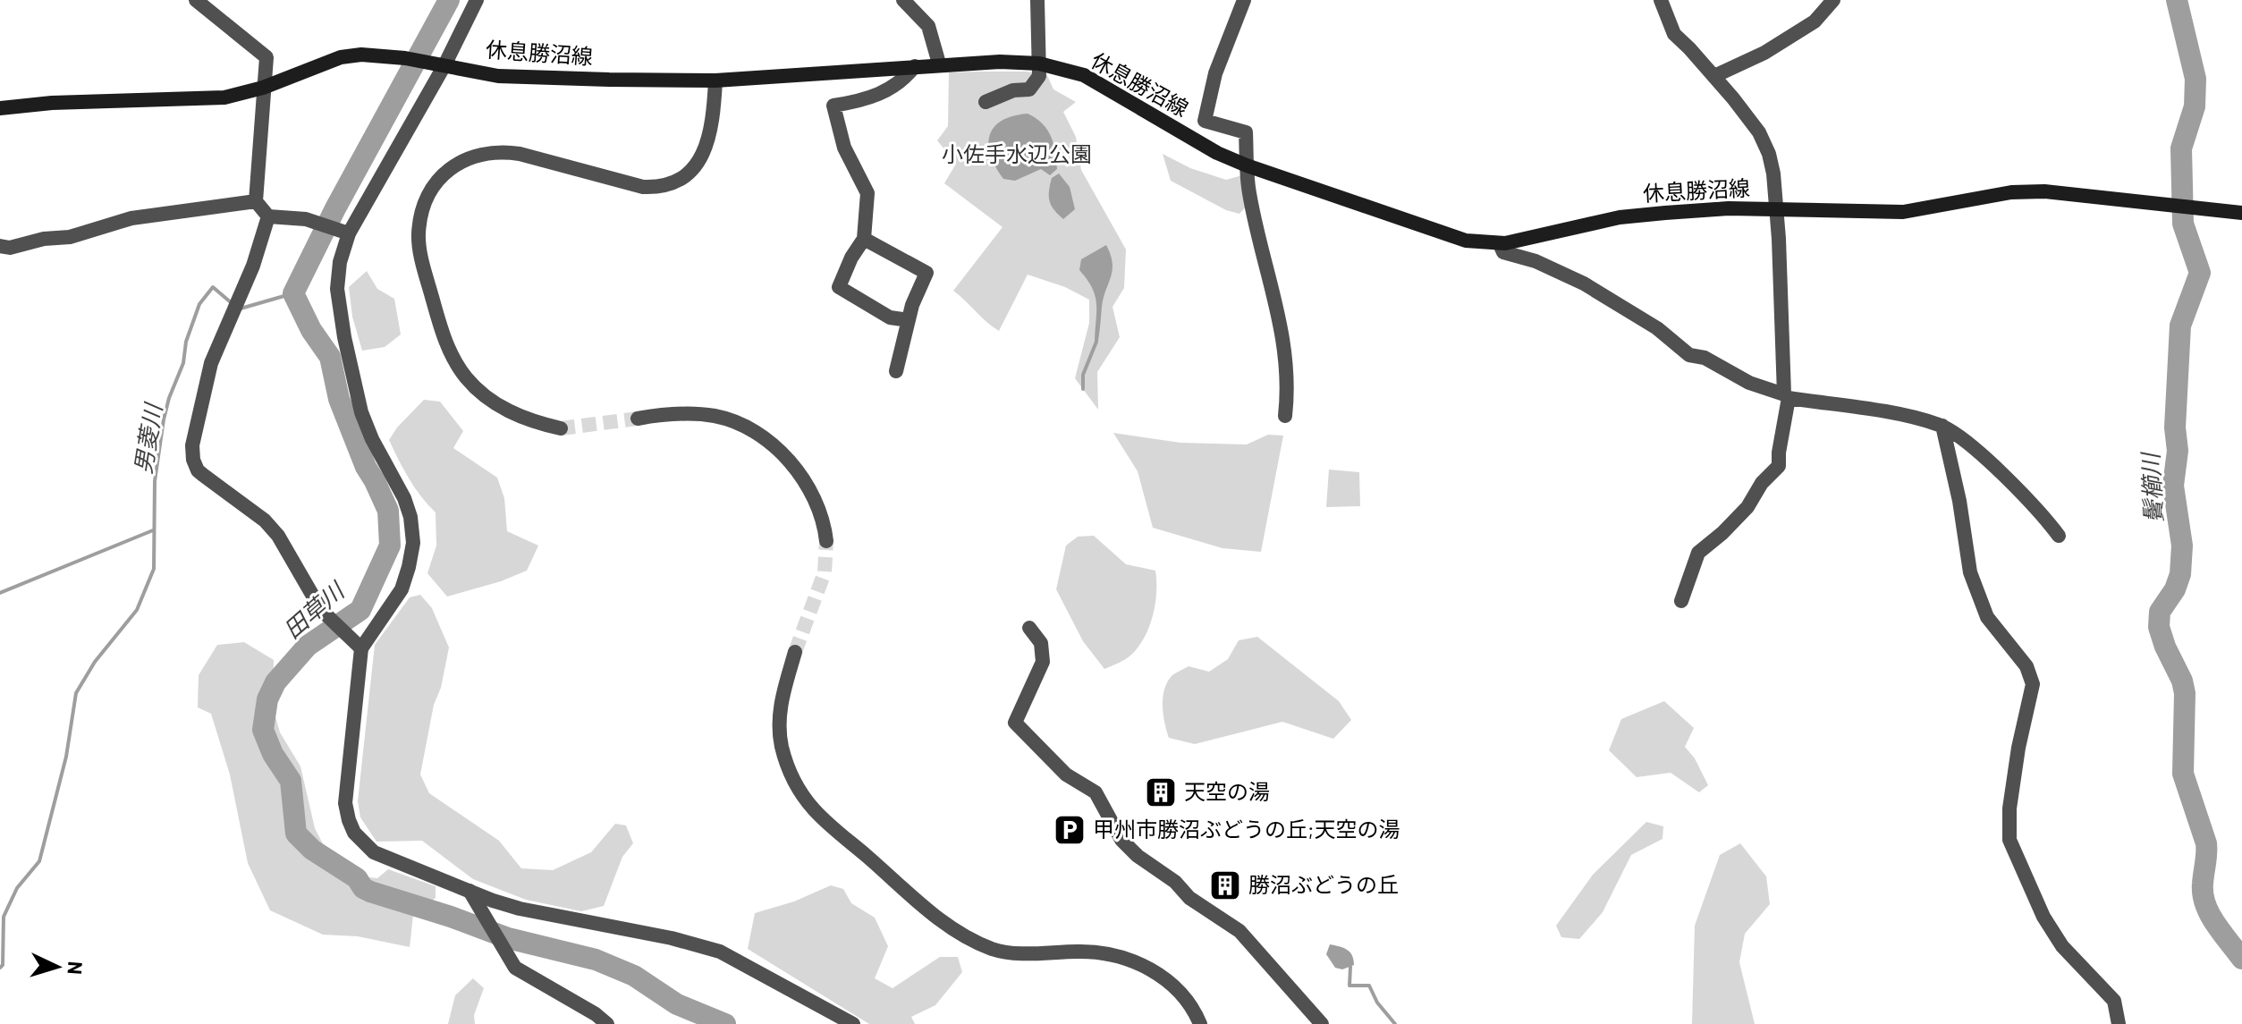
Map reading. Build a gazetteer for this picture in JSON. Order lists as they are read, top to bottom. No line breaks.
{"streets":{"main road":["休息勝沼線"]},"water":["男菱川","鬢櫛川","田草川"],"parks":["小佐手水辺公園"],"places":{"building":["天空の湯","勝沼ぶどうの丘"],"parking":["甲州市勝沼ぶどうの丘;天空の湯"]},"north":"right"}
